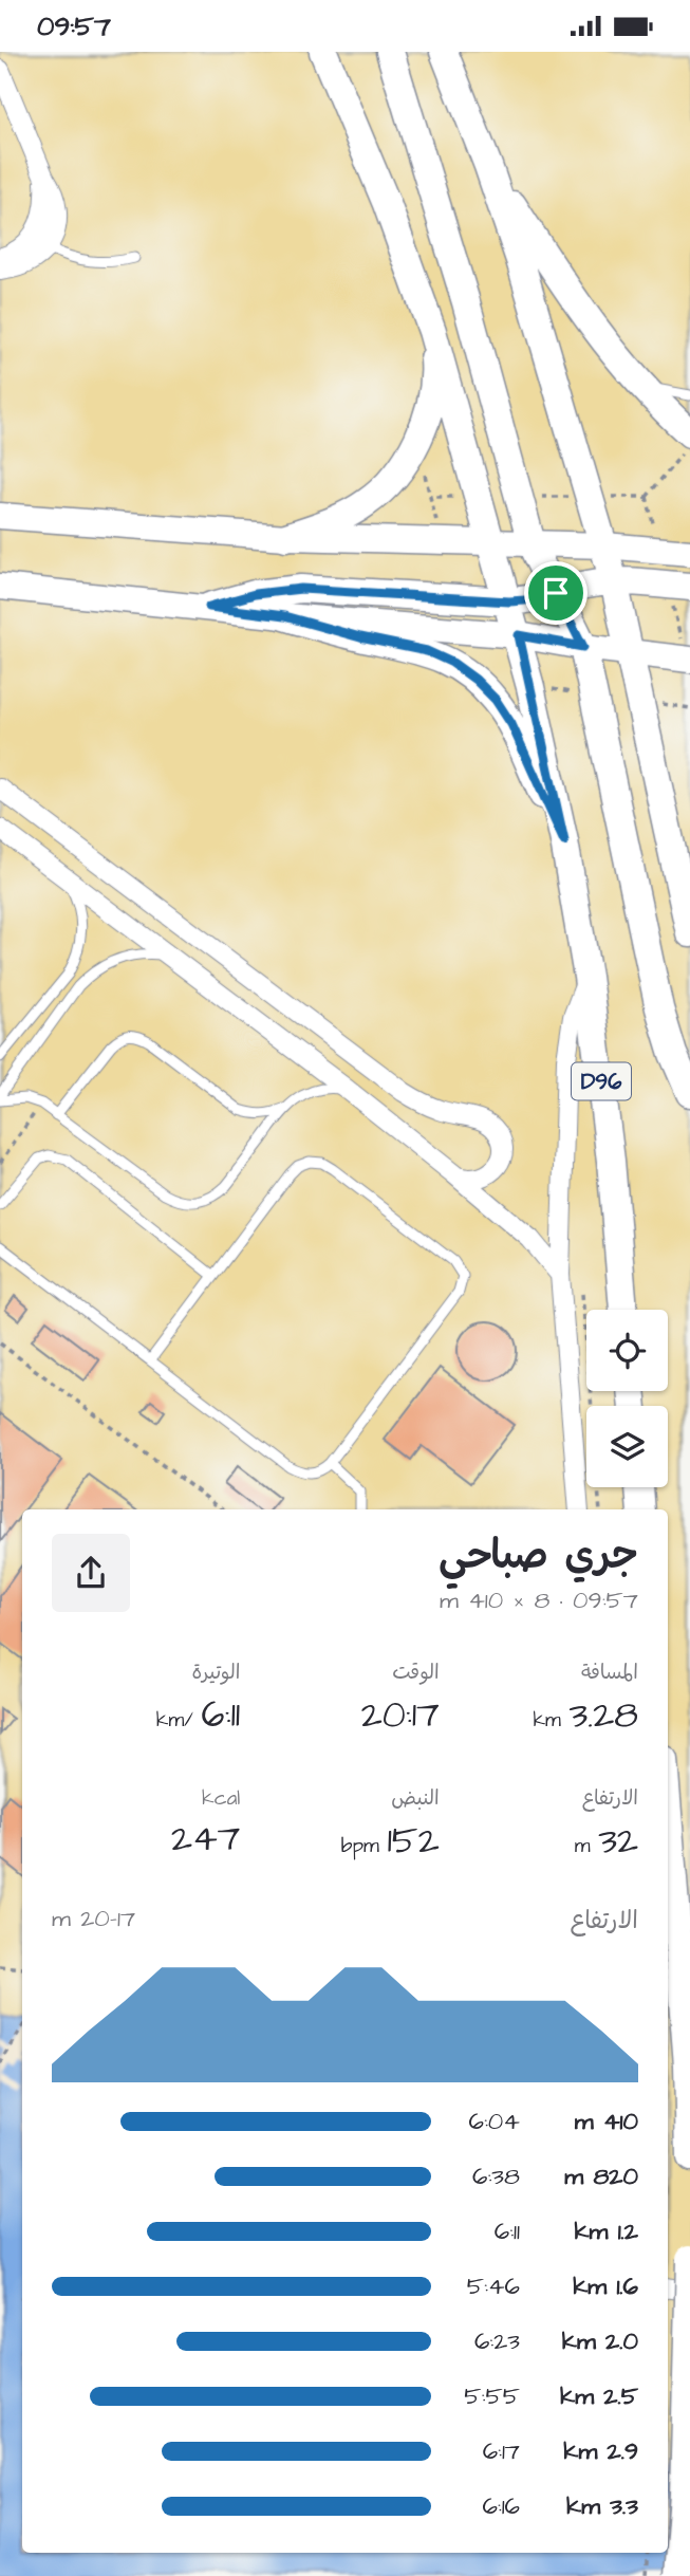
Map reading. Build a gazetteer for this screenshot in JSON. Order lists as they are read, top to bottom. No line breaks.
{"streets":{"main road":["D96"]},"page":{"status":"09:57","heading":["جري صباحي","09:57 · 8 × 410 m"],"stats":[["المسافة","3.28 km"],["الوقت","20:17"],["الوتيرة","6:11 /km"],["الارتفاع","32 m"],["النبض","152 bpm"],["kcal","247"]],"chart":["الارتفاع","17–20 m"],"list":[{"name":"410 m","note":"6:04"},{"name":"820 m","note":"6:38"},{"name":"1.2 km","note":"6:11"},{"name":"1.6 km","note":"5:46"},{"name":"2.0 km","note":"6:23"},{"name":"2.5 km","note":"5:55"},{"name":"2.9 km","note":"6:17"},{"name":"3.3 km","note":"6:16"}]}}
